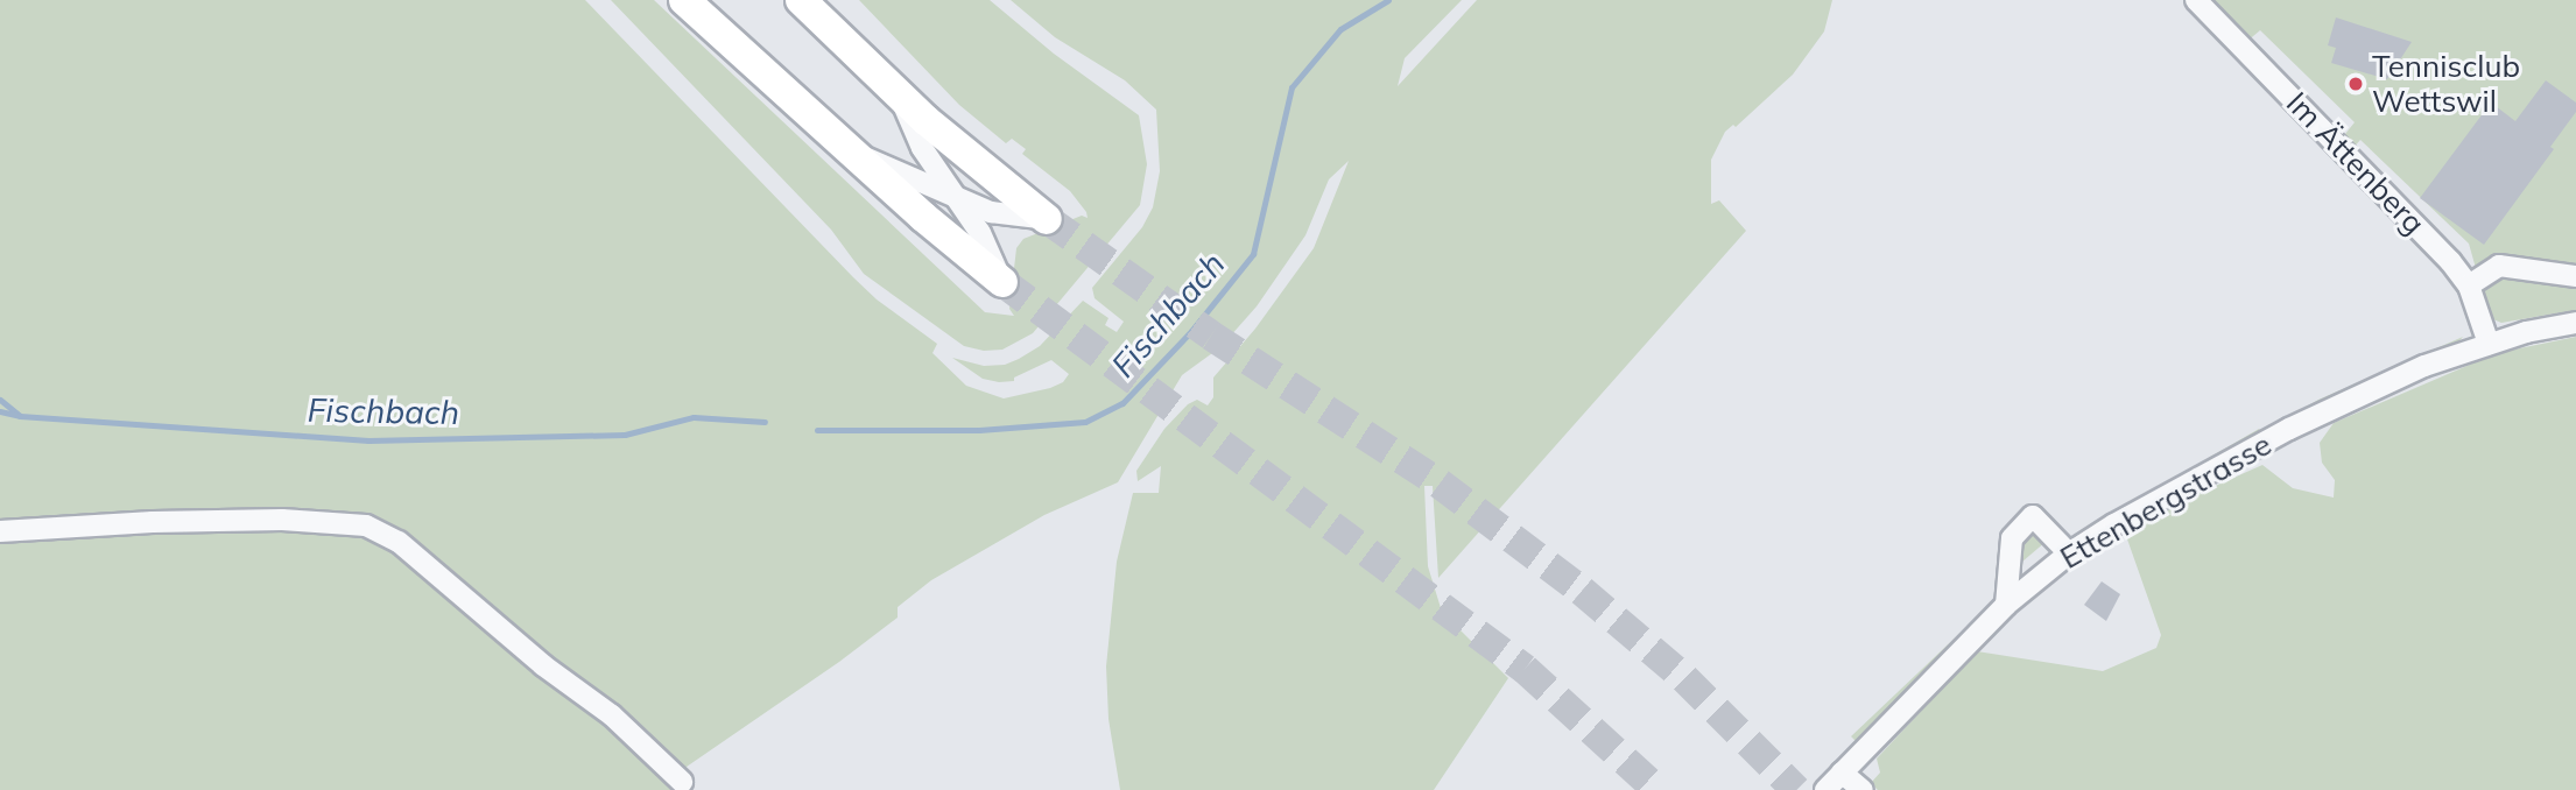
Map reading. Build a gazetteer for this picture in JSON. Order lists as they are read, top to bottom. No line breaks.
{"streets":{"street":["Im Ättenberg","Ettenbergstrasse"]},"crossings":[["Im Ättenberg","Ettenbergstrasse"]],"water":["Fischbach"],"places":["Tennisclub Wettswil"]}
